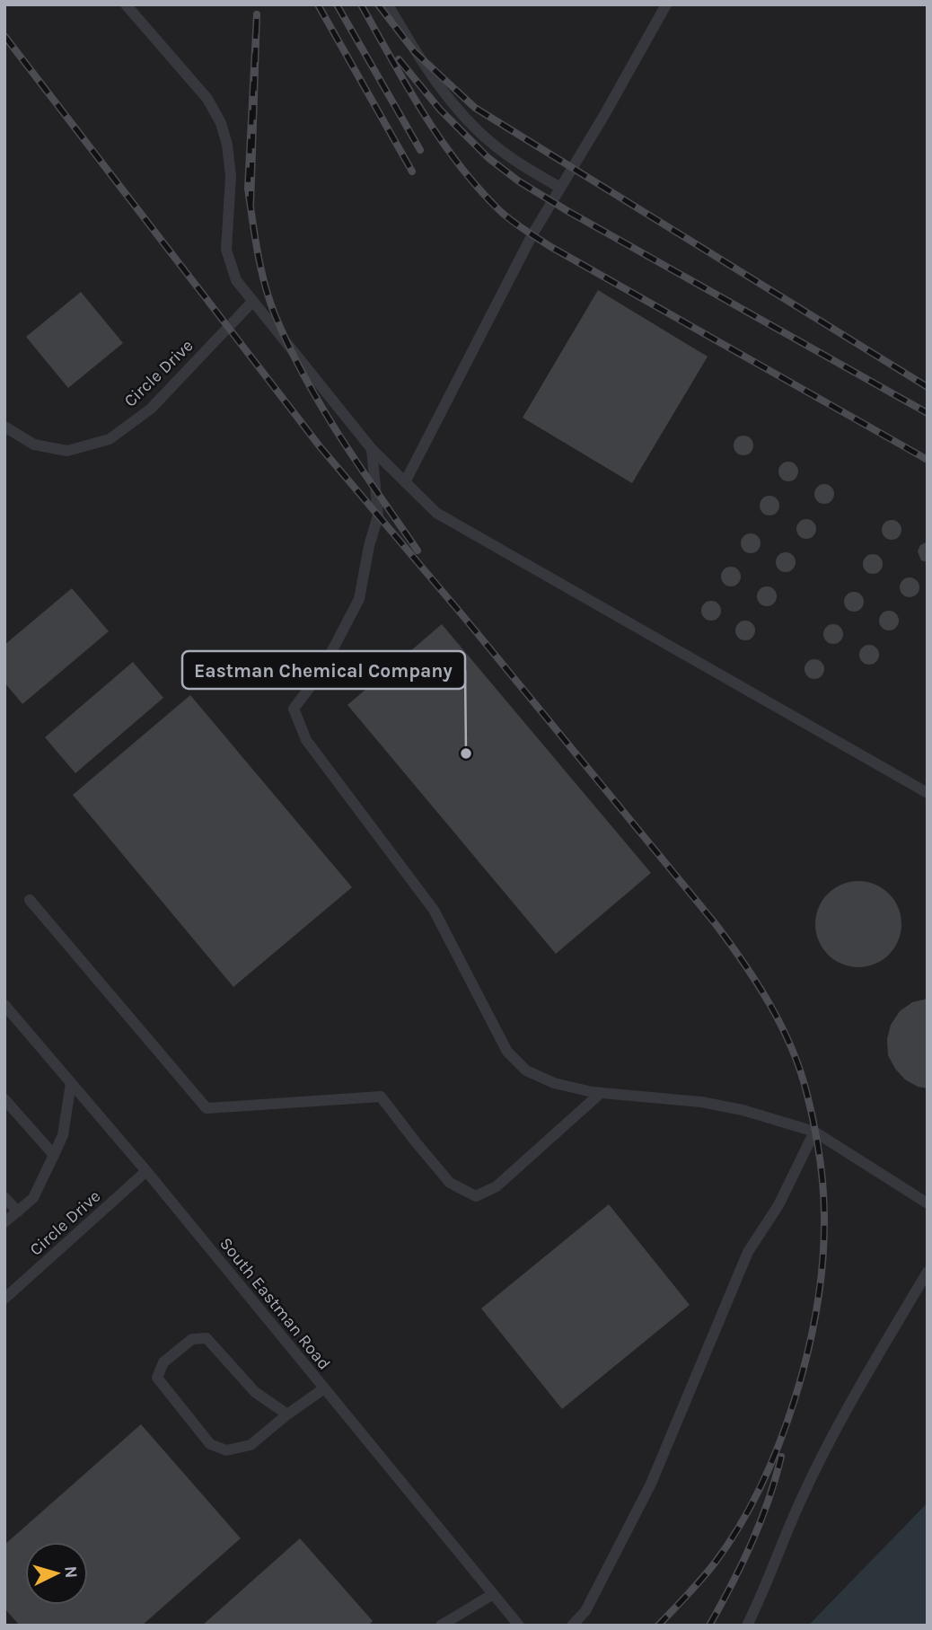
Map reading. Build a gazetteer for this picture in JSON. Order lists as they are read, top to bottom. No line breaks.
{"streets":{"lane":["Circle Drive","South Eastman Road"]},"crossings":[["Circle Drive","South Eastman Road"]],"places":["Eastman Chemical Company"],"north":"right"}
